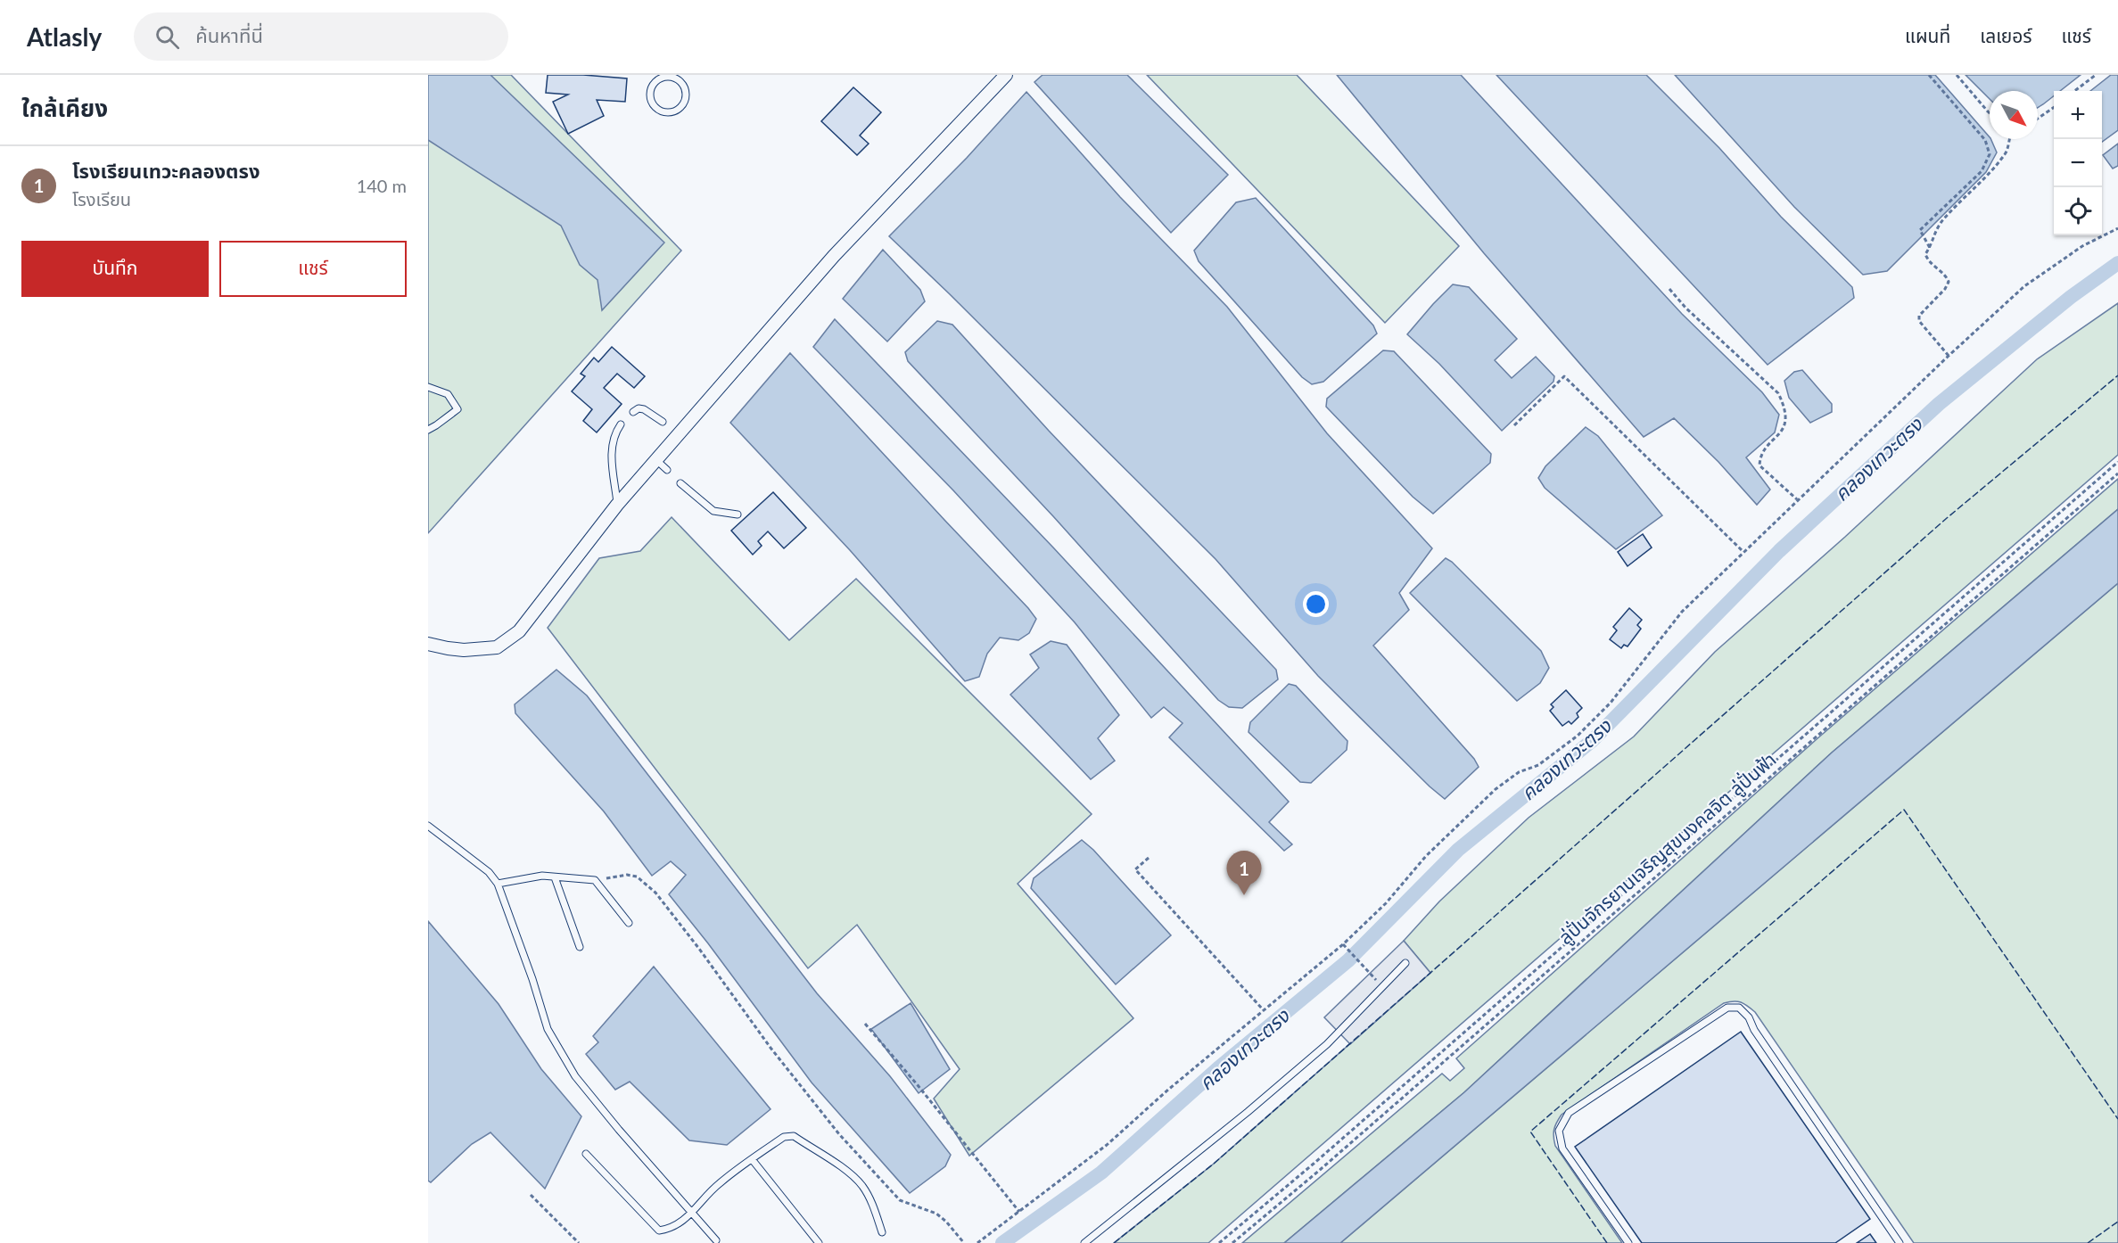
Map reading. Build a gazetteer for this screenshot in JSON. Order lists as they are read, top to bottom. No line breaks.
{"streets":{"path":["ลู่ปั่นจักรยานเจริญสุขมงคลจิต ลู่ปั่นฟ้า"]},"water":["คลองเทวะตรง"],"north":"bottom right","page":{"header":"Atlasly","search":"ค้นหาที่นี่","nav":["แผนที่","เลเยอร์","แชร์"],"heading":"ใกล้เคียง","map_buttons":["+","−"],"list":[{"mark":"1","name":"โรงเรียนเทวะคลองตรง","note":"โรงเรียน","value":"140 m"}],"buttons":["บันทึก","แชร์"],"pins":"1"}}
